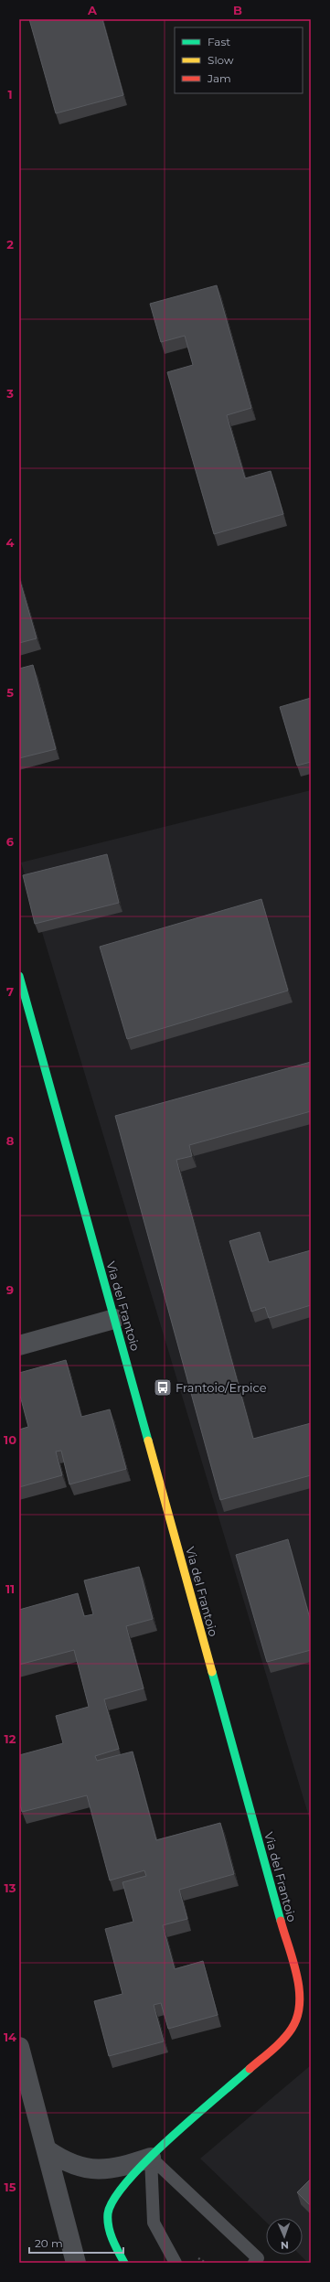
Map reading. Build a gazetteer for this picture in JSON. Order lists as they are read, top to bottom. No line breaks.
{"streets":{"street":["Via del Frantoio"]},"places":{"bus stop":["Frantoio/Erpice"]},"legend":["Fast","Slow","Jam"],"scale_bar":"20 m","north":"bottom","grid":{"columns":["A","B"],"rows":["1","2","3","4","5","6","7","8","9","10","11","12","13","14","15"]}}
